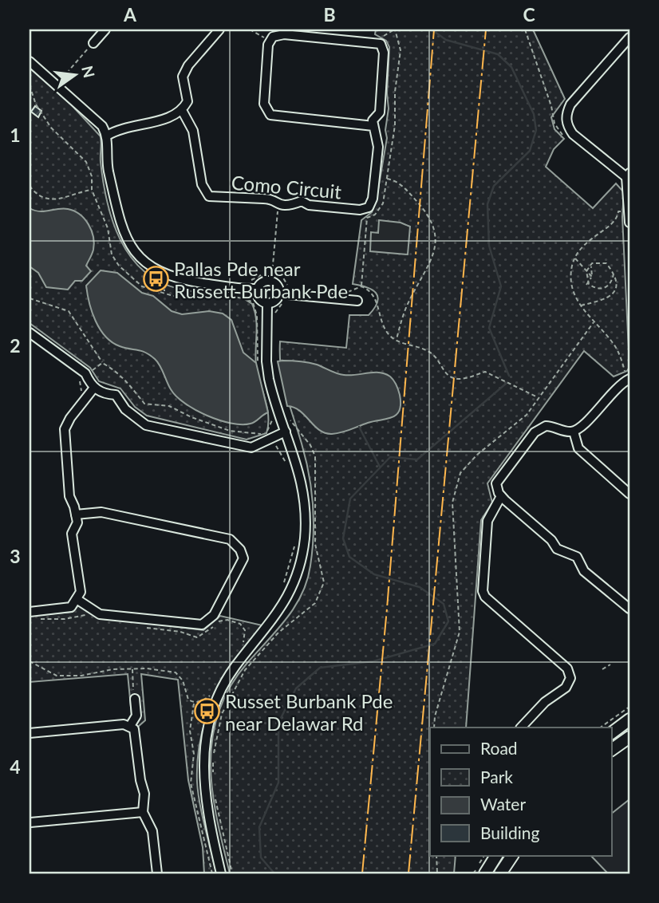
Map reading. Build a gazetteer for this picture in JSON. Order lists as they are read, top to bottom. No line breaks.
{"streets":{"street":["Como Circuit"]},"places":{"bus stop":["Pallas Pde near Russett Burbank Pde","Russet Burbank Pde near Delawar Rd"]},"legend":["Road","Park","Water","Building"],"north":"right","grid":{"columns":["A","B","C"],"rows":["1","2","3","4"]}}
